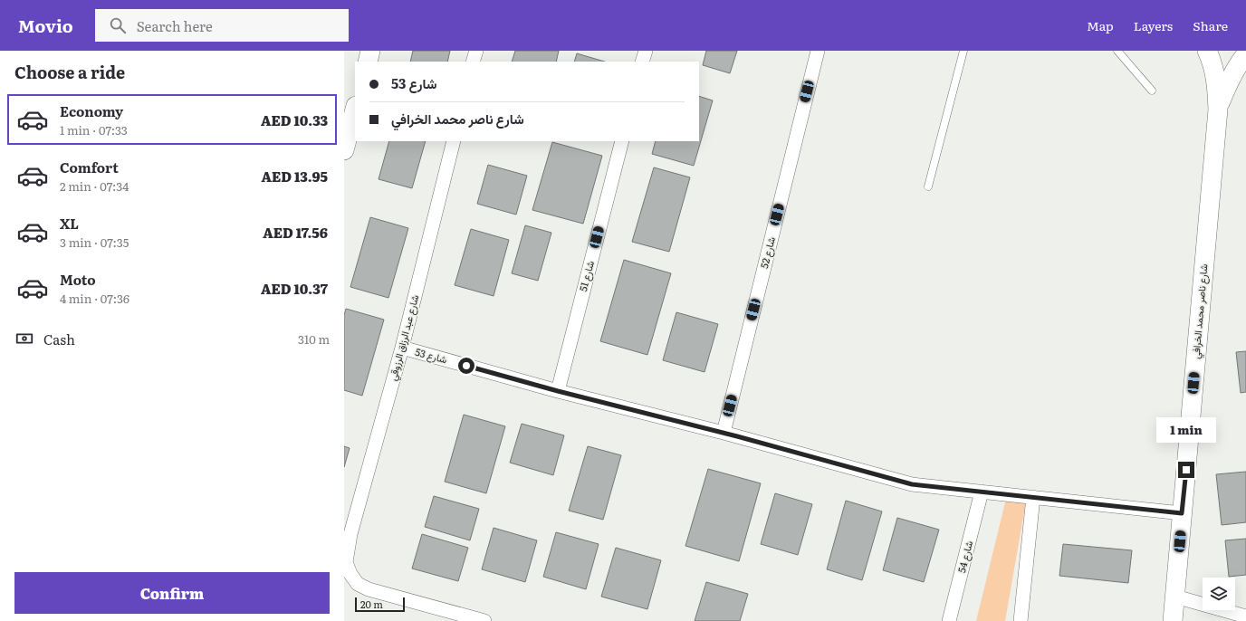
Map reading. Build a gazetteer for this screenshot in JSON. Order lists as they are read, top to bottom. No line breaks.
{"streets":{"street":["شارع 52","شارع 51","شارع ناصر محمد الخرافي","شارع عبد الرزاق الرزوقي","شارع 53","شارع 54"]},"crossings":[["شارع 52","شارع 53"],["شارع 51","شارع 53"],["شارع ناصر محمد الخرافي","شارع 53"],["شارع عبد الرزاق الرزوقي","شارع 53"],["شارع 53","شارع 54"]],"scale_bar":"20 m","page":{"header":"Movio","search":"Search here","nav":["Map","Layers","Share"],"heading":"Choose a ride","banner":["شارع 53","شارع ناصر محمد الخرافي"],"list":[{"name":"Economy","note":"1 min · 07:33","value":"AED 10.33"},{"name":"Comfort","note":"2 min · 07:34","value":"AED 13.95"},{"name":"XL","note":"3 min · 07:35","value":"AED 17.56"},{"name":"Moto","note":"4 min · 07:36","value":"AED 10.37"}],"pay":["Cash","310 m"],"bubble":"1 min","buttons":"Confirm","scale":"20 m"}}
